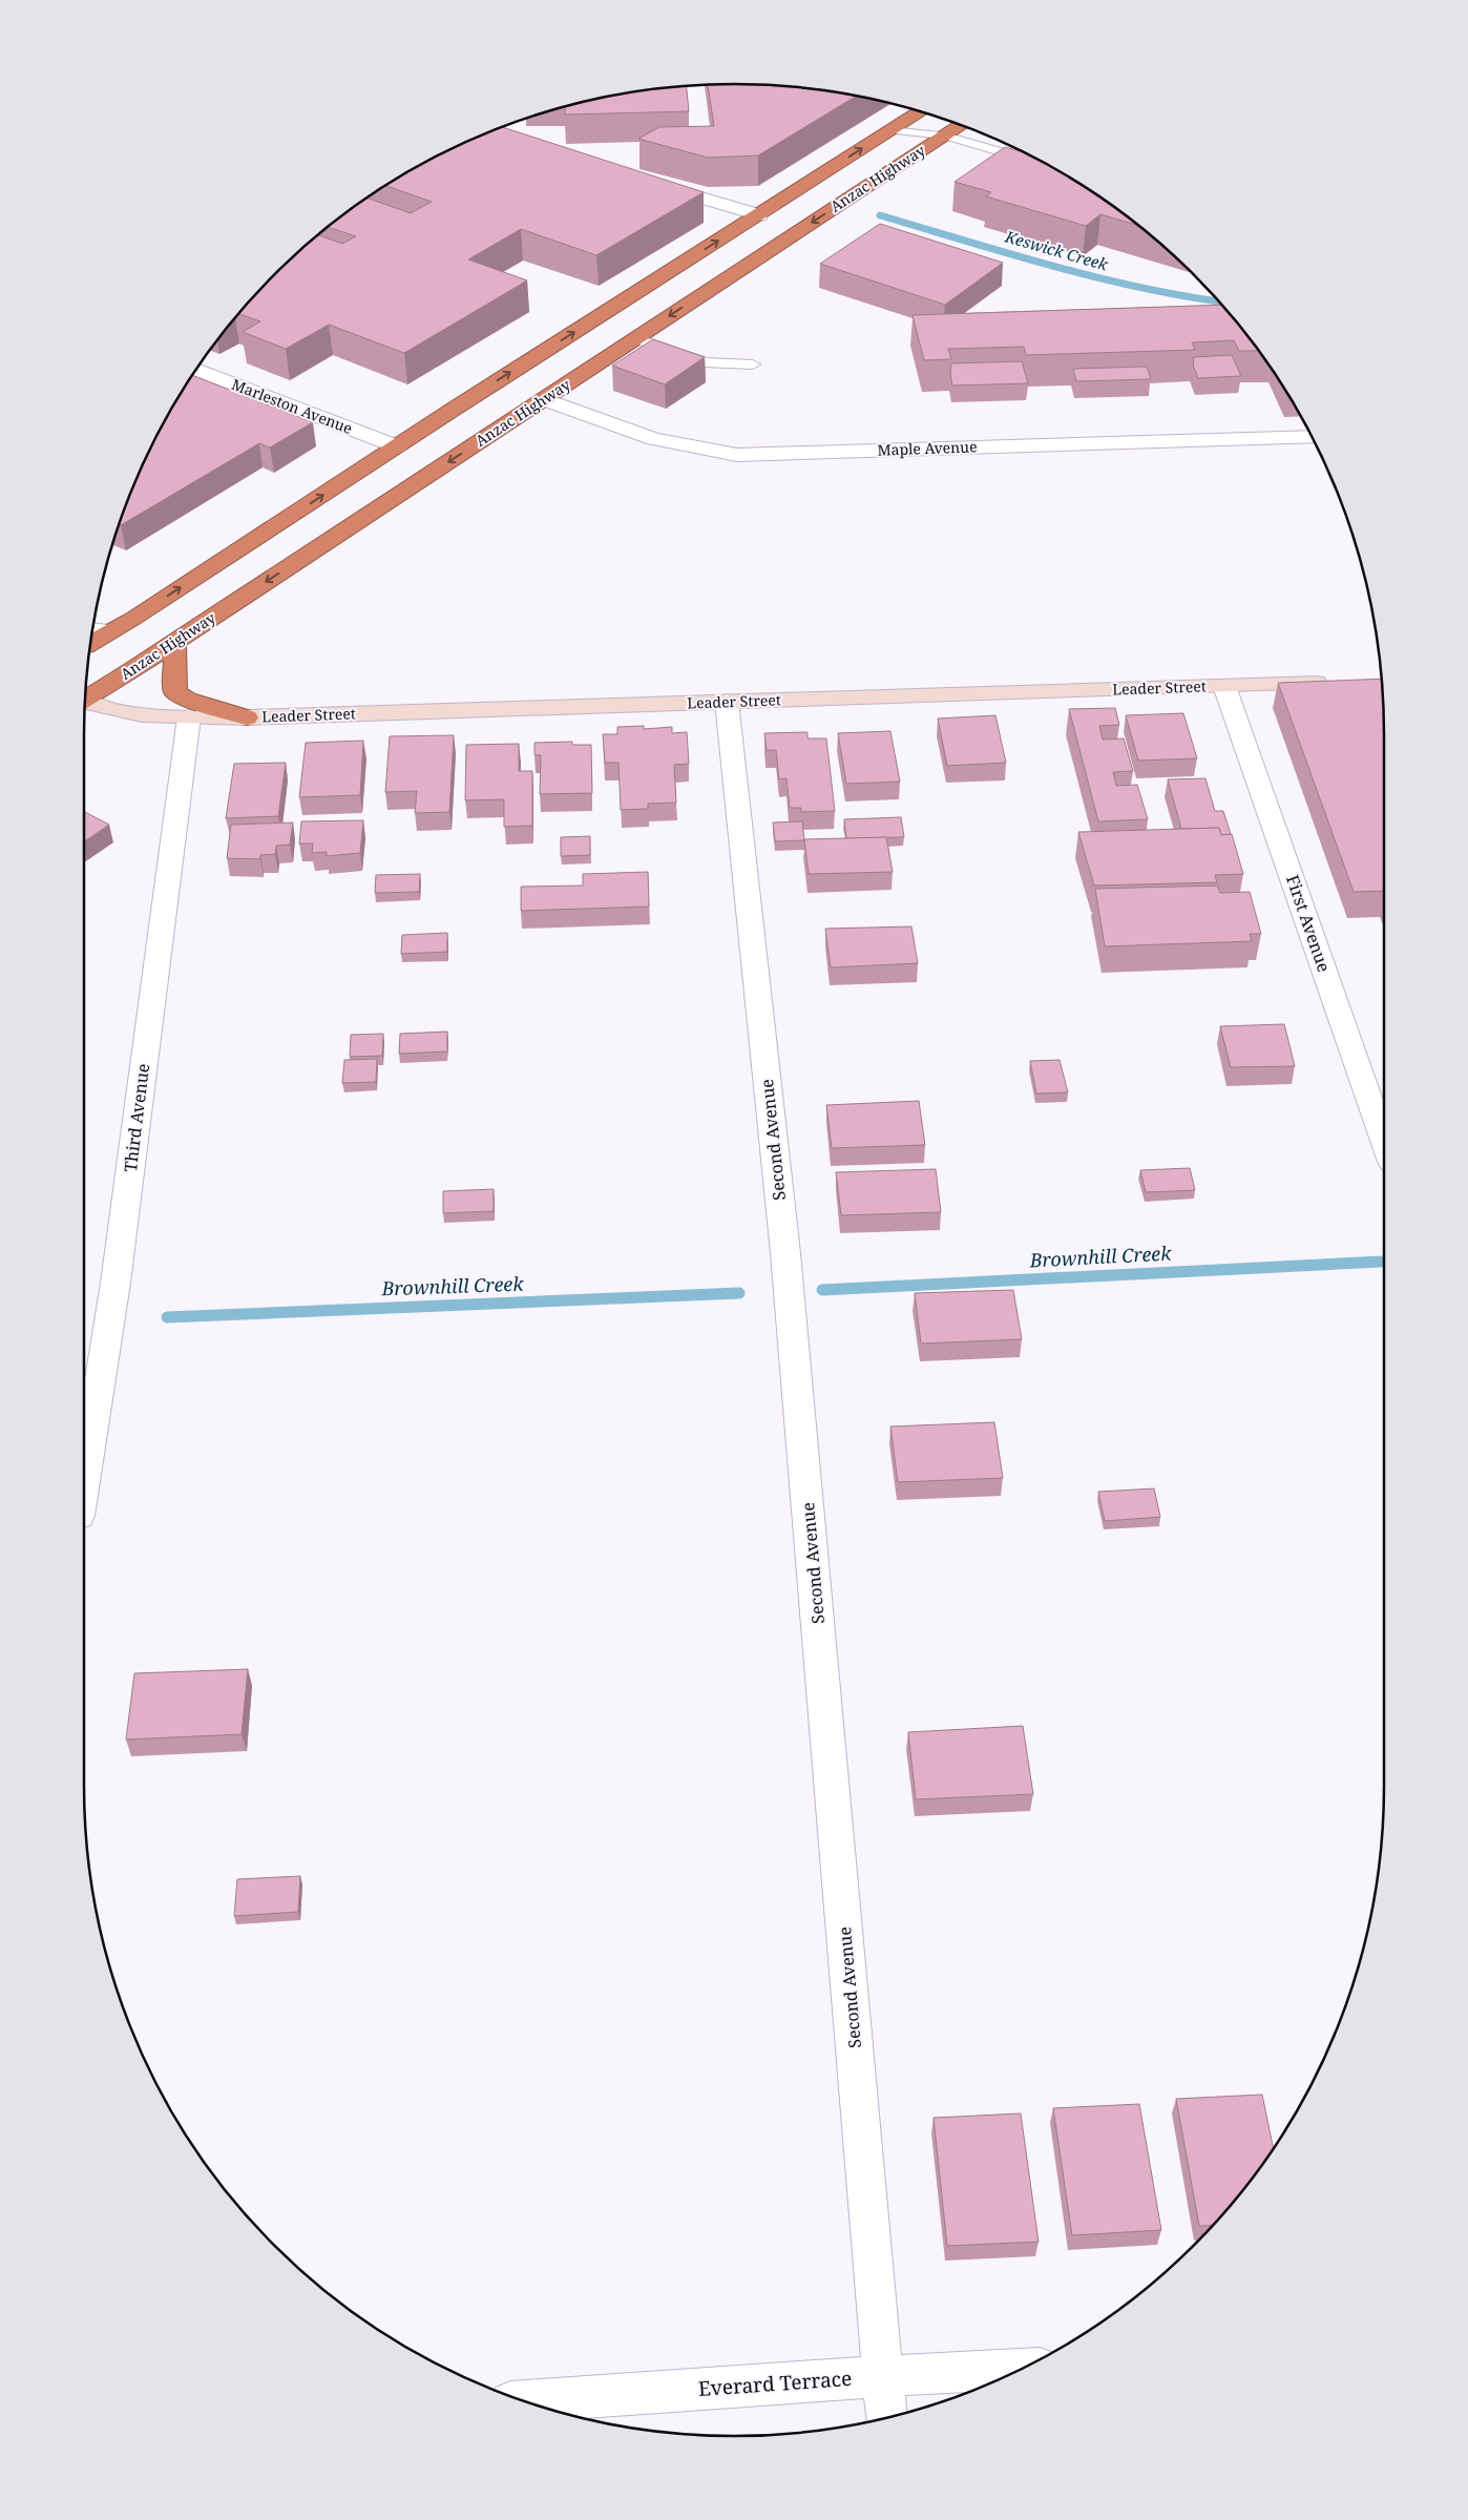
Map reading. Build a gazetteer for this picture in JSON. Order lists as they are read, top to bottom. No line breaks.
{"streets":{"highway":["Anzac Highway"],"main road":["Leader Street"],"street":["Marleston Avenue","Maple Avenue","First Avenue","Third Avenue","Second Avenue","Everard Terrace"]},"crossings":[["Anzac Highway","Marleston Avenue"],["Anzac Highway","Maple Avenue"],["Leader Street","First Avenue"],["Leader Street","Third Avenue"],["Leader Street","Second Avenue"],["Second Avenue","Everard Terrace"]],"water":["Keswick Creek","Brownhill Creek"]}
